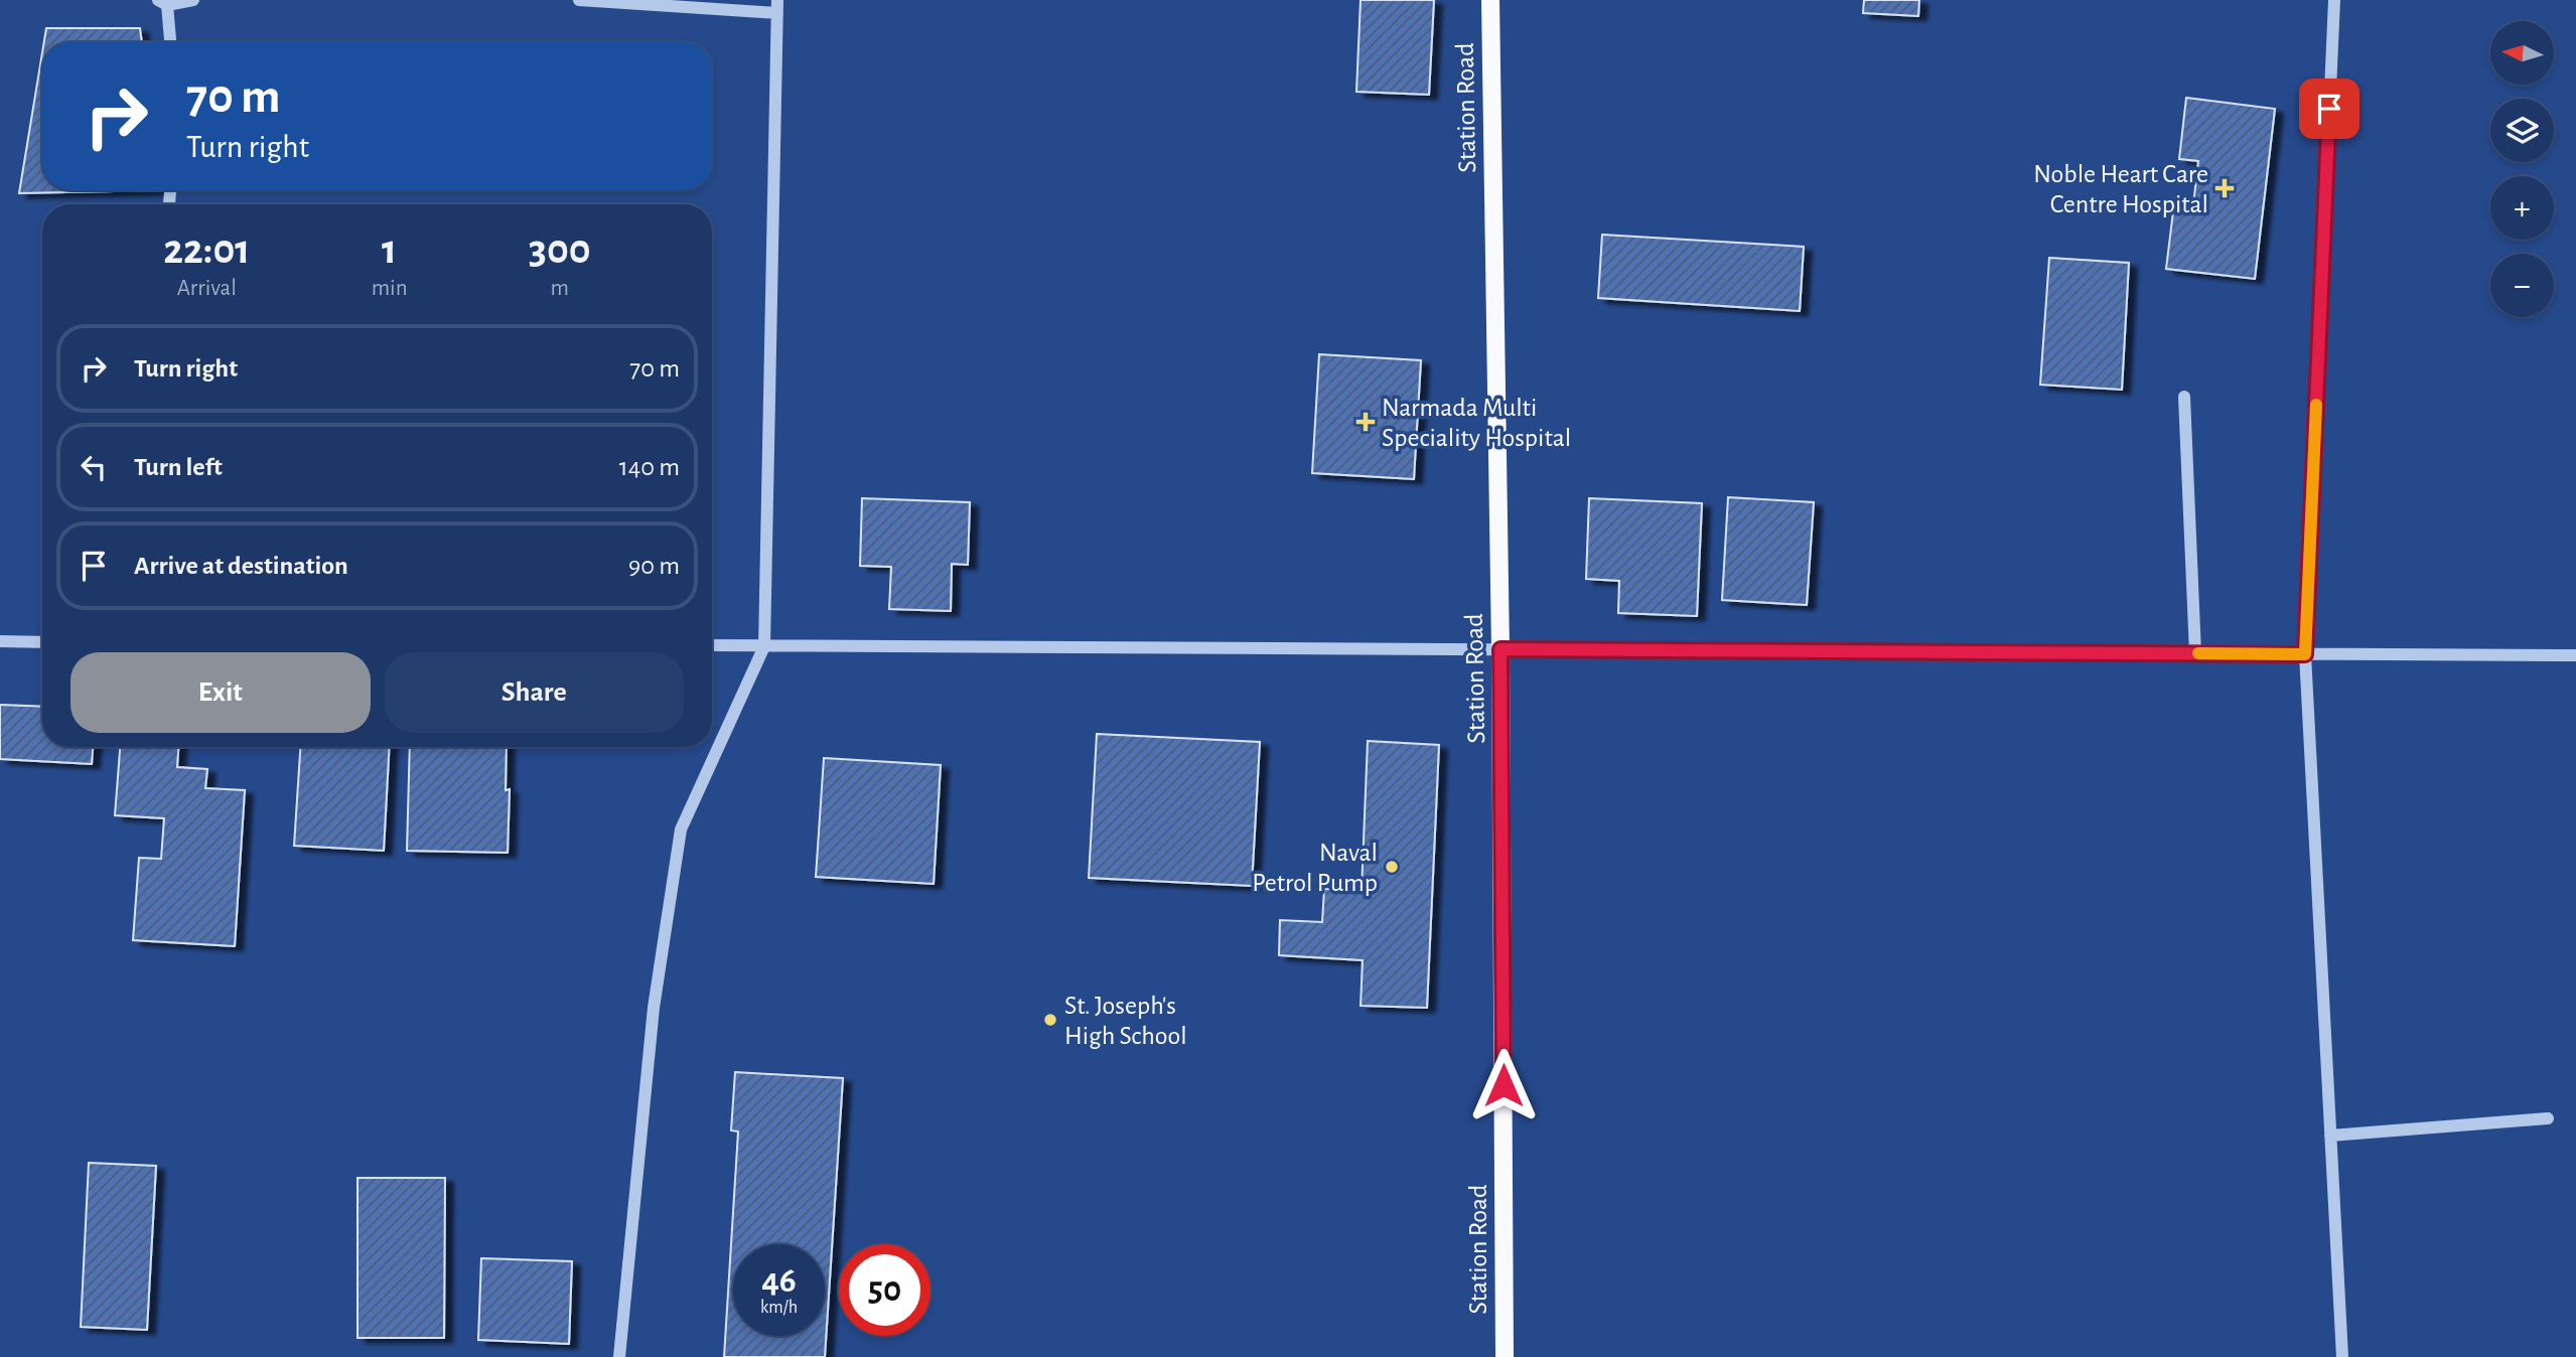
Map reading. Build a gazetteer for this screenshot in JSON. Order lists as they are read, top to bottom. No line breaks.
{"streets":{"main road":["Station Road"]},"places":{"health":["Noble Heart Care Centre Hospital","Narmada Multi Speciality Hospital"],"other":["Naval Petrol Pump","St. Joseph's High School"]},"north":"left","page":{"map_buttons":["+","−"],"turn":["70 m","Turn right"],"eta":["22:01","Arrival","1","min","300","m"],"list":[{"name":"Turn right","value":"70 m"},{"name":"Turn left","value":"140 m"},{"name":"Arrive at destination","value":"90 m"}],"buttons":["Exit","Share"],"speed":"46 km/h","limit":"50"}}
